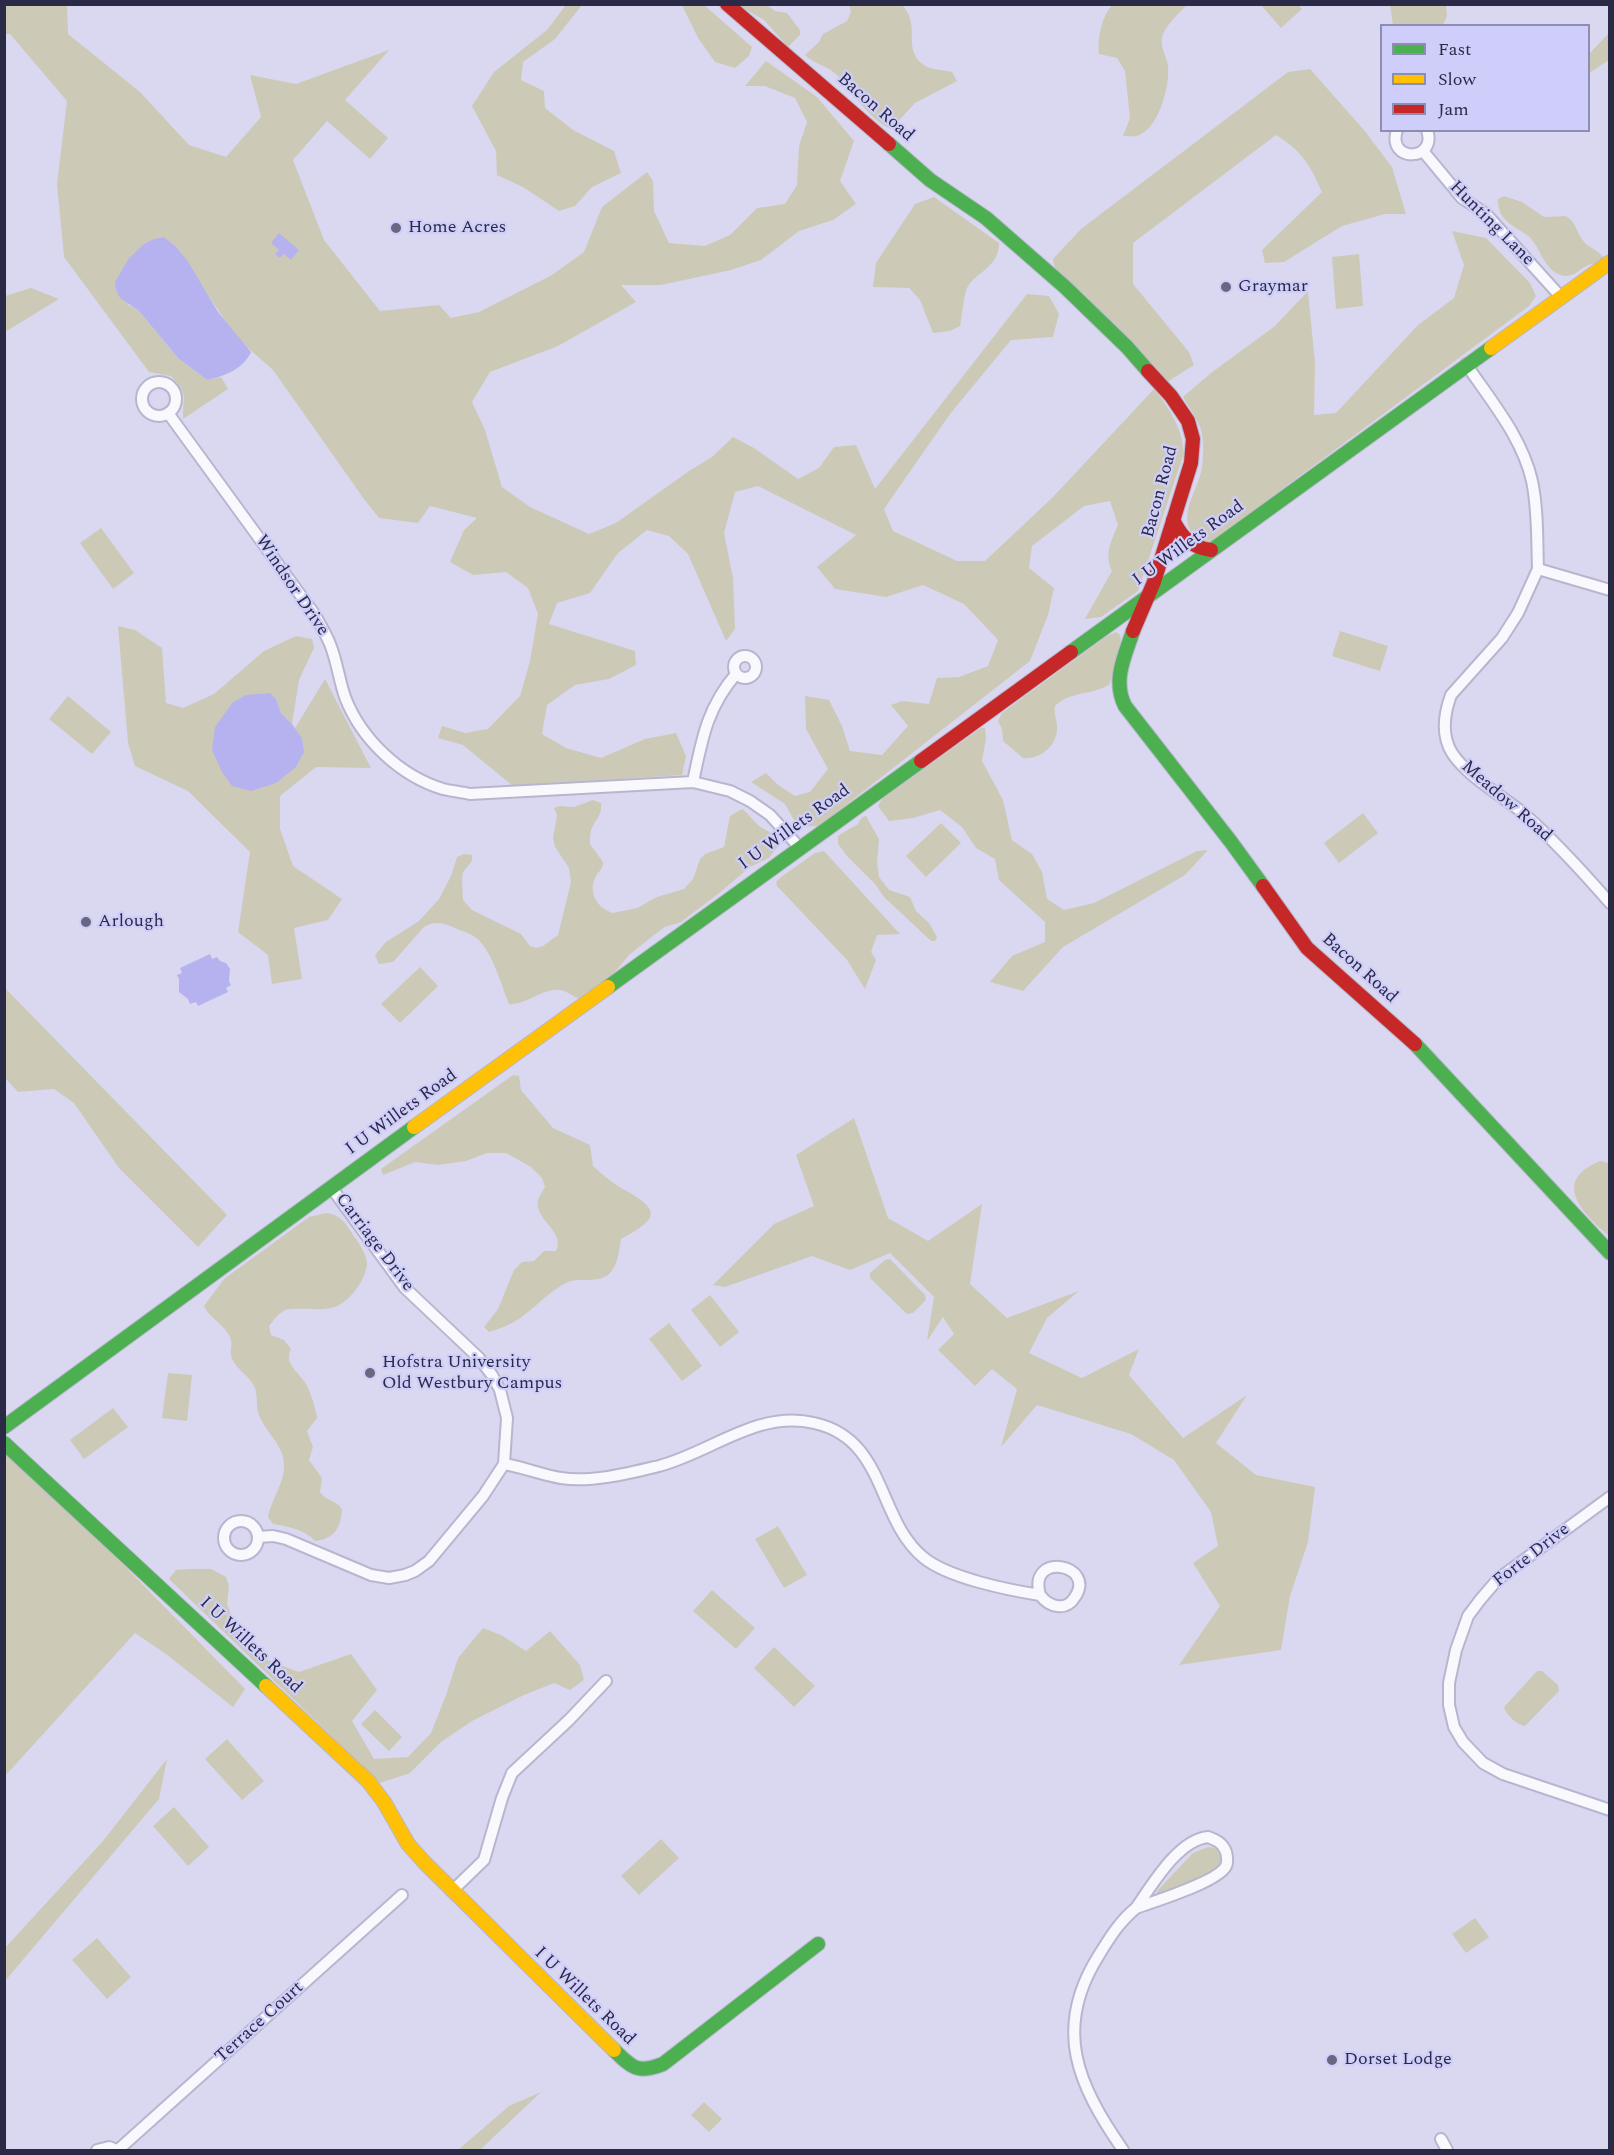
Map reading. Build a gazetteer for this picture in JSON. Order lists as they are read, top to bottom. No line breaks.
{"streets":{"street":["Bacon Road","Hunting Lane","I U Willets Road","Windsor Drive","Meadow Road","Carriage Drive","Forte Drive","Terrace Court"]},"crossings":[["Bacon Road","I U Willets Road"],["Hunting Lane","I U Willets Road"],["I U Willets Road","Windsor Drive"],["I U Willets Road","Meadow Road"],["I U Willets Road","Carriage Drive"]],"places":["Home Acres","Graymar","Arlough","Hofstra University Old Westbury Campus","Dorset Lodge"],"legend":["Fast","Slow","Jam"]}
